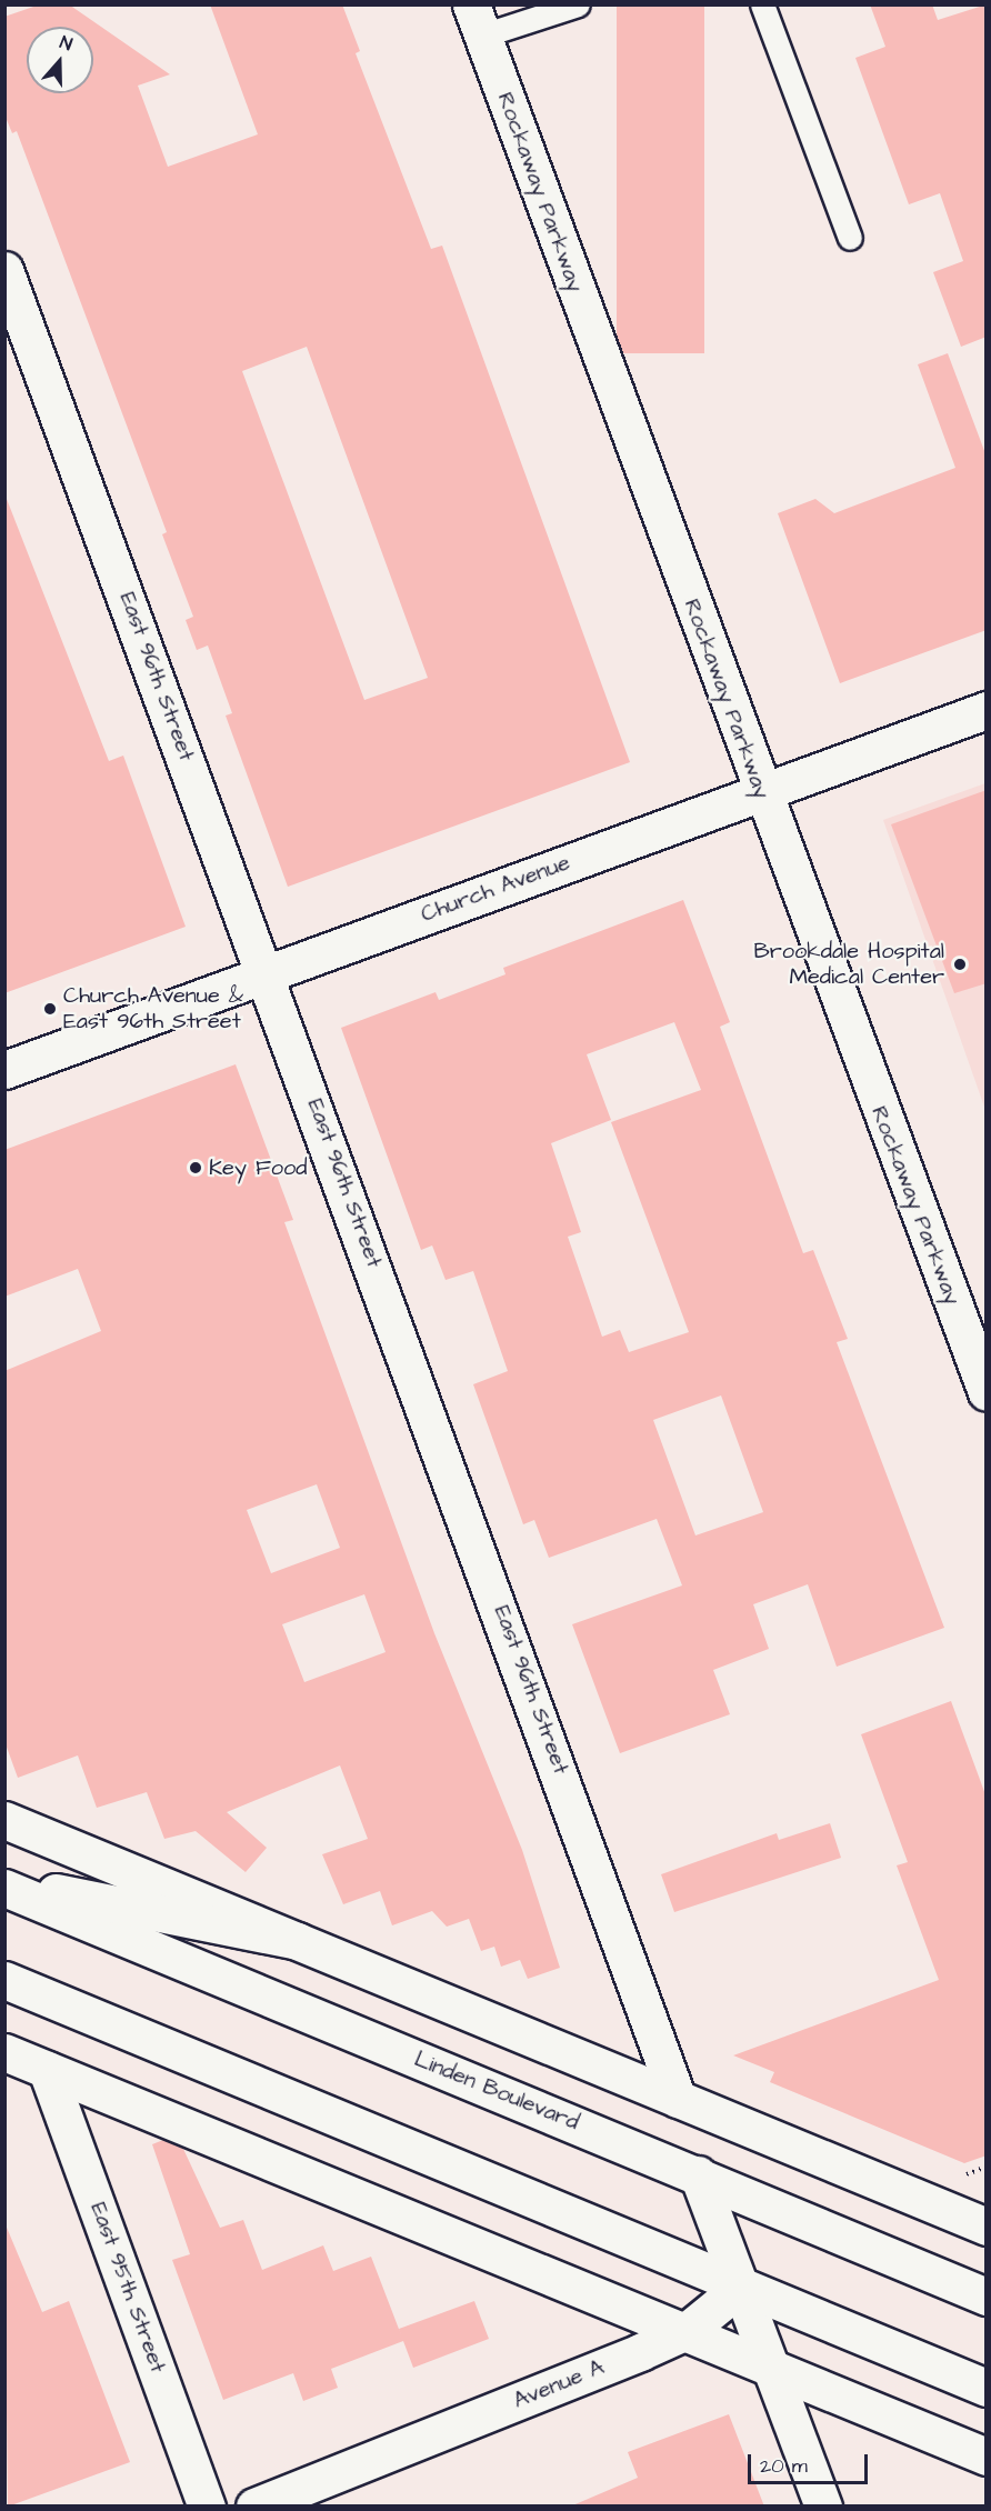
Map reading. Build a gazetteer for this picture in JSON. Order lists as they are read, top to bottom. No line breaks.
{"streets":{"main road":["Rockaway Parkway","East 96th Street","Church Avenue","Linden Boulevard","East 95th Street","Avenue A"]},"crossings":[["Rockaway Parkway","Church Avenue"],["East 96th Street","Church Avenue"]],"places":["Brookdale Hospital Medical Center","Church Avenue & East 96th Street","Key Food"],"scale_bar":"20 m","north":"top"}
